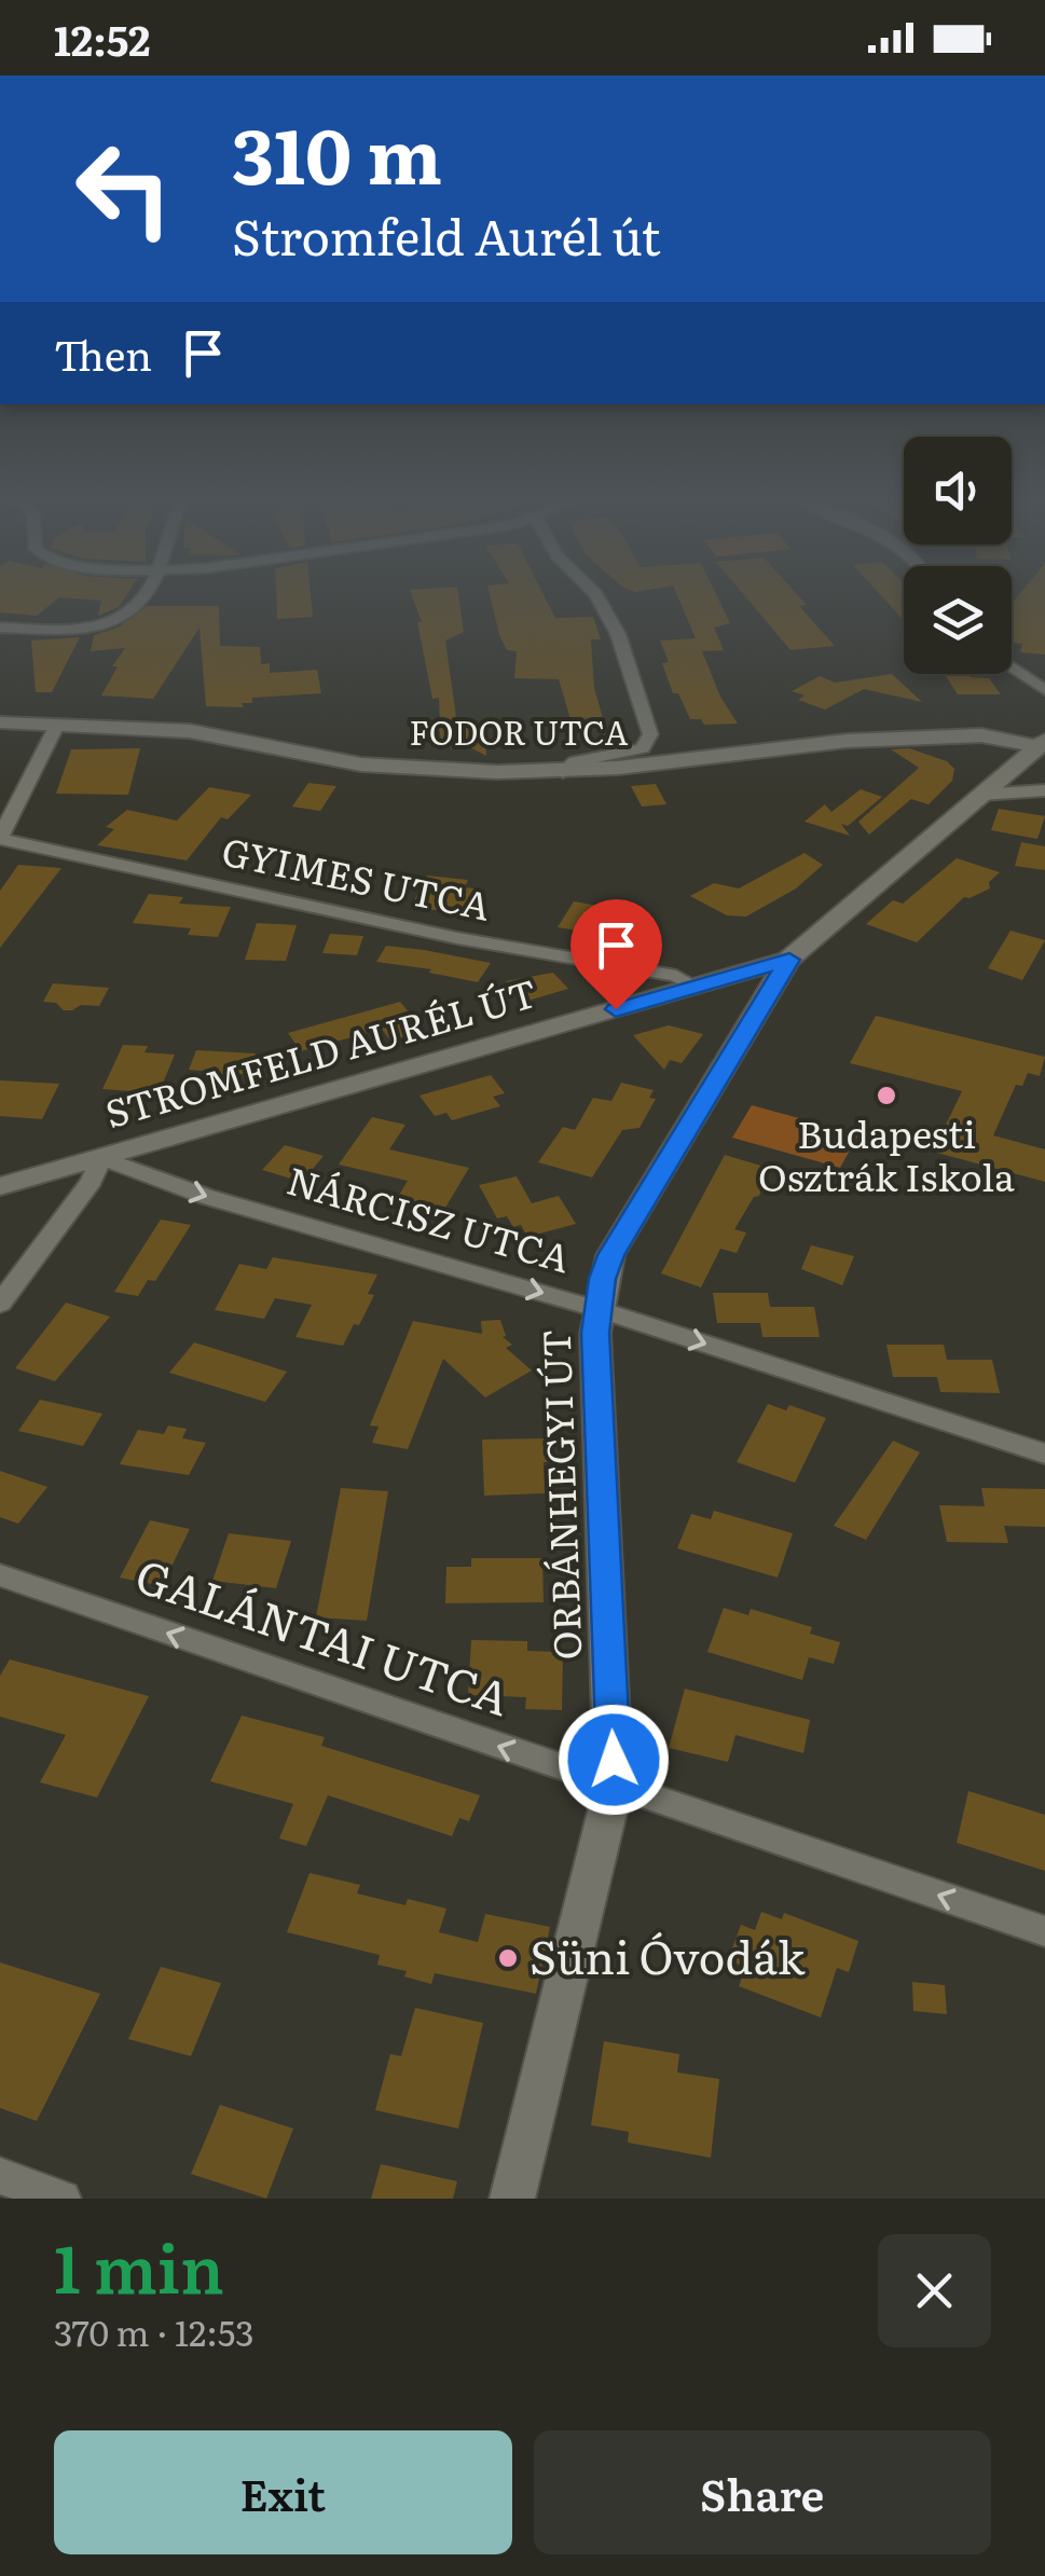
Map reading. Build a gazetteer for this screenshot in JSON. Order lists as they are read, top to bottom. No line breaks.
{"streets":{"street":["FODOR UTCA","GYIMES UTCA","STROMFELD AURÉL ÚT","NÁRCISZ UTCA","ORBÁNHEGYI ÚT","GALÁNTAI UTCA"]},"crossings":[["FODOR UTCA","ORBÁNHEGYI ÚT"],["GYIMES UTCA","STROMFELD AURÉL ÚT"],["STROMFELD AURÉL ÚT","NÁRCISZ UTCA"],["STROMFELD AURÉL ÚT","ORBÁNHEGYI ÚT"],["NÁRCISZ UTCA","ORBÁNHEGYI ÚT"],["ORBÁNHEGYI ÚT","GALÁNTAI UTCA"]],"one_way":["NÁRCISZ UTCA","GALÁNTAI UTCA"],"places":["Budapesti Osztrák Iskola","Süni Óvodák"],"page":{"status":"12:52","turn":["310 m","Stromfeld Aurél út"],"then":"Then","heading":["1 min","370 m · 12:53"],"buttons":["Exit","Share"]}}
